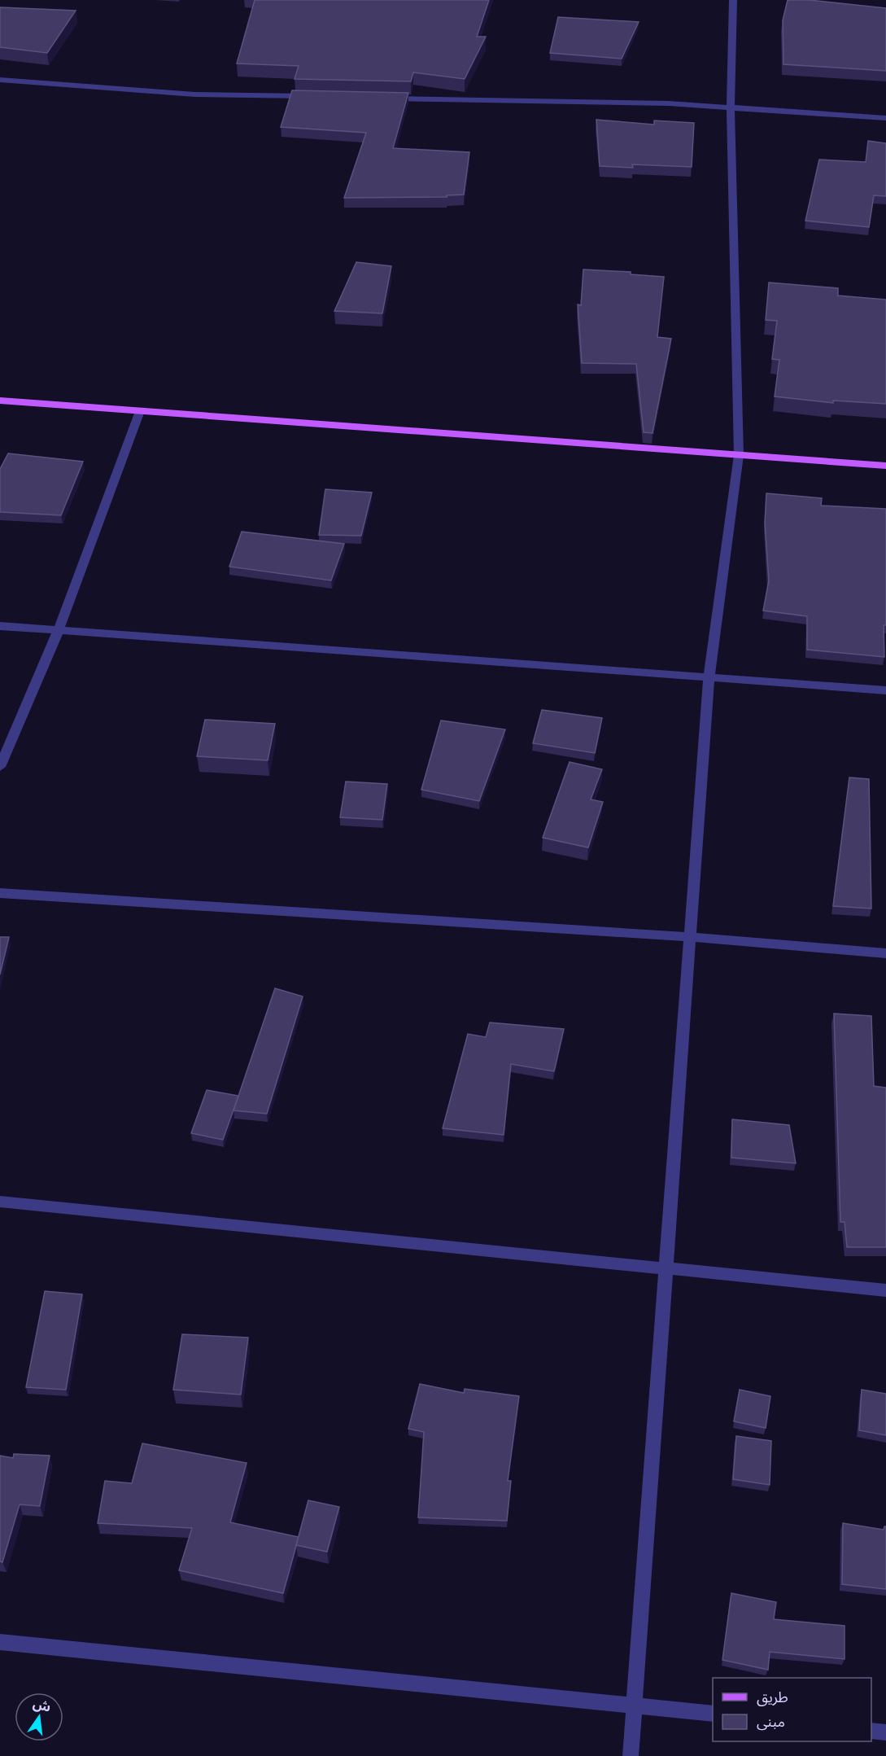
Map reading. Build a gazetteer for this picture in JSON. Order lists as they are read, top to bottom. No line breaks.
{"legend":["طريق","مبنى"],"north":"top"}
